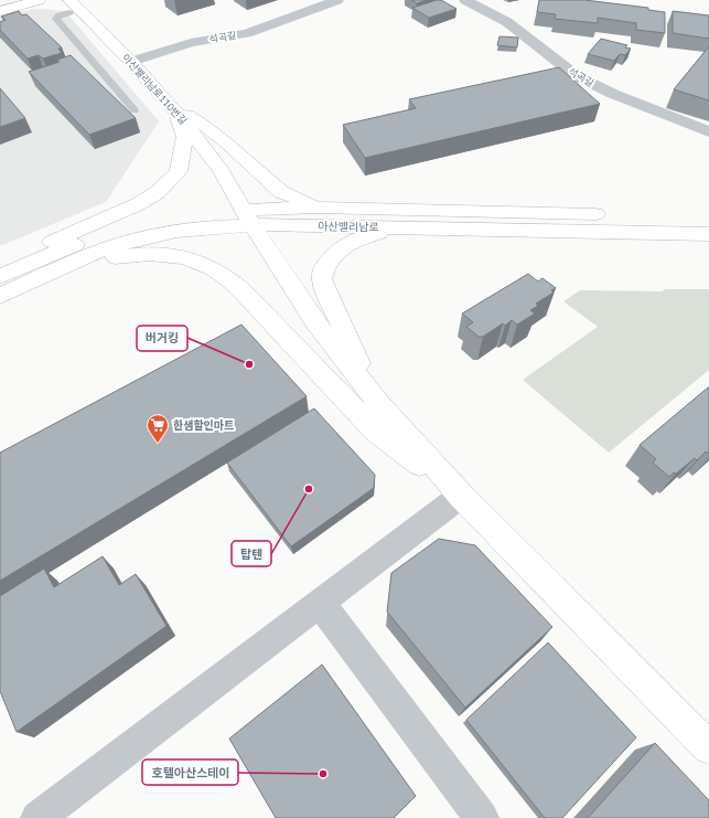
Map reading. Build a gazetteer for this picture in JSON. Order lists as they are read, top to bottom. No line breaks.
{"streets":{"street":["석곡길","아산밸리남로110번길","아산밸리남로"]},"crossings":[["석곡길","아산밸리남로110번길"],["아산밸리남로110번길","아산밸리남로"]],"places":{"other":["버거킹","탑텐","호텔아산스테이"],"supermarket":["한샘할인마트"]}}
